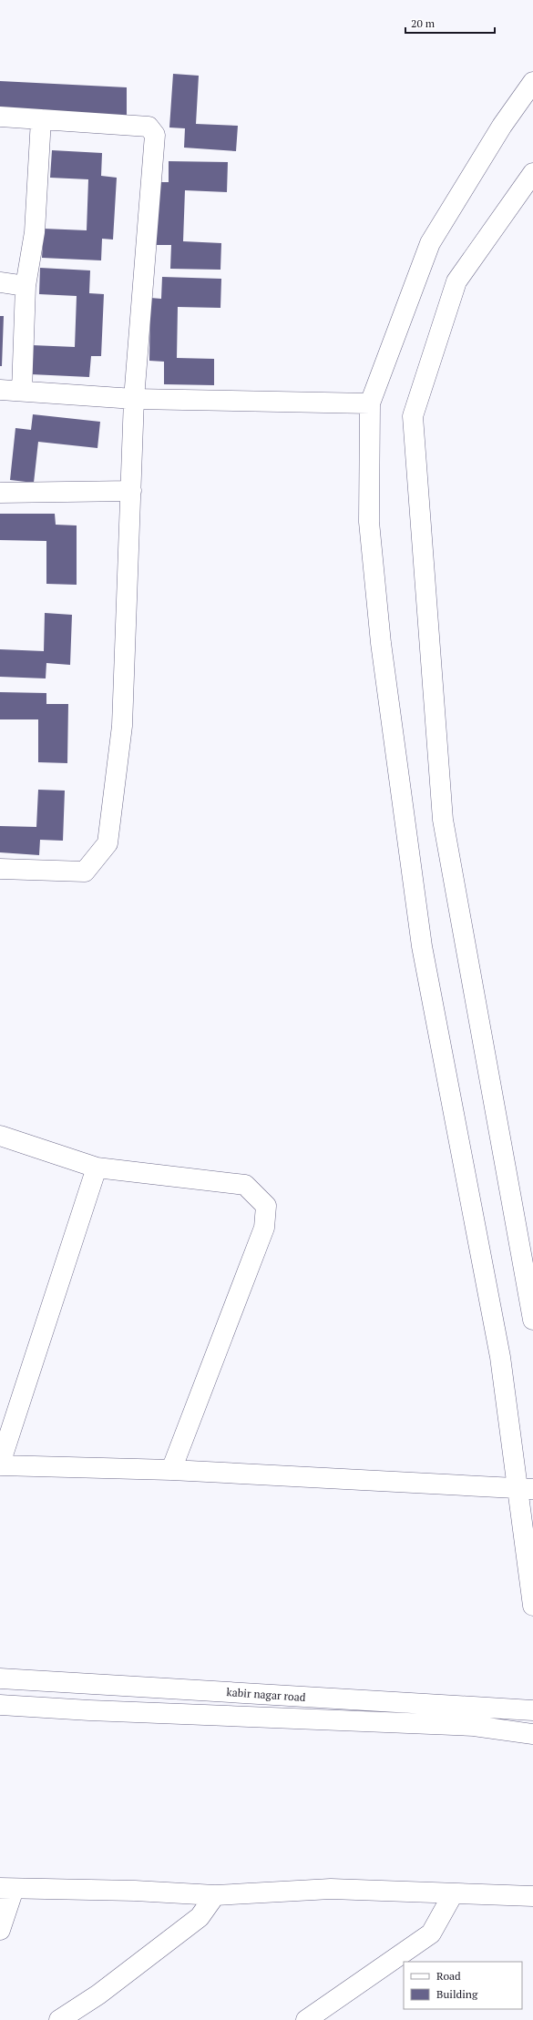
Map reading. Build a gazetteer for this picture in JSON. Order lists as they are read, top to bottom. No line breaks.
{"streets":{"street":["kabir nagar road"]},"legend":["Road","Building"],"scale_bar":"20 m"}
